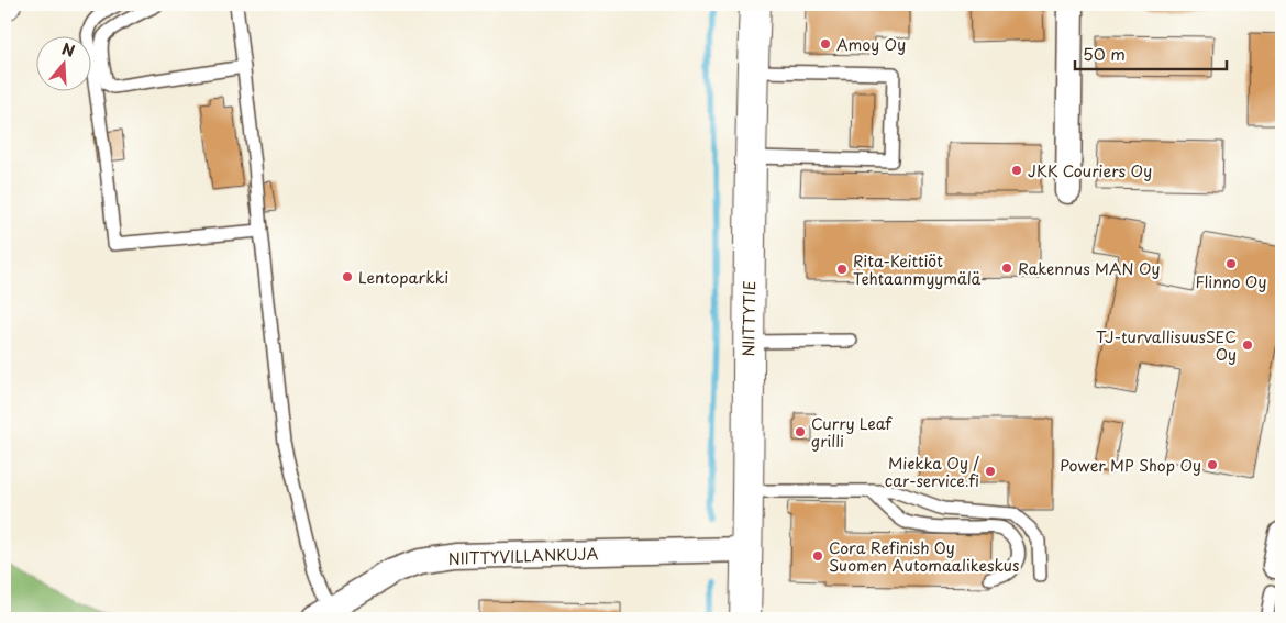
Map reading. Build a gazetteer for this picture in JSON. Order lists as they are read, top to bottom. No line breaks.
{"streets":{"main road":["NIITTYTIE"],"street":["NIITTYVILLANKUJA"]},"crossings":[["NIITTYTIE","NIITTYVILLANKUJA"]],"places":["Amoy Oy","JKK Couriers Oy","Flinno Oy","Rakennus MAN Oy","Rita-Keittiöt Tehtaanmyymälä","Lentoparkki","TJ-turvallisuusSEC Oy","Curry Leaf grilli","Power MP Shop Oy","Miekka Oy / car-service.fi","Cora Refinish Oy Suomen Automaalikeskus"],"scale_bar":"50 m","north":"top"}
